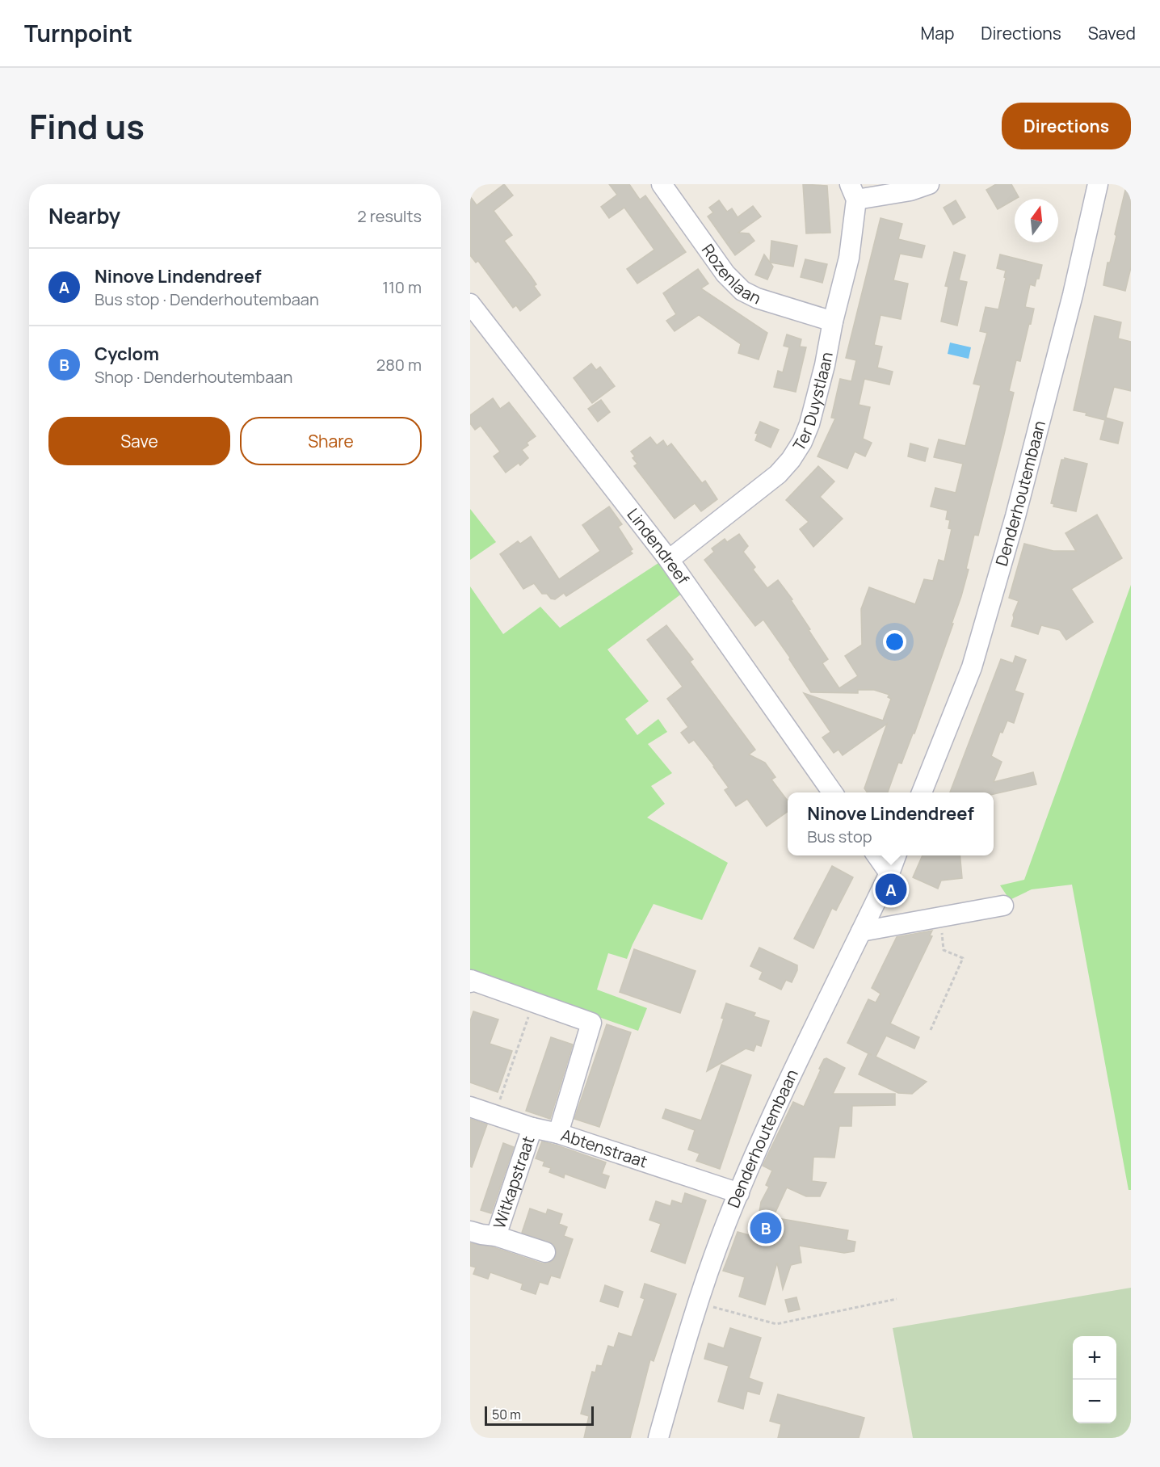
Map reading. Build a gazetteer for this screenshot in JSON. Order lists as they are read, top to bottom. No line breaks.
{"streets":{"street":["Rozenlaan","Ter Duystlaan","Denderhoutembaan","Lindendreef","Abtenstraat","Witkapstraat"]},"crossings":[["Rozenlaan","Ter Duystlaan"],["Ter Duystlaan","Lindendreef"],["Denderhoutembaan","Abtenstraat"],["Abtenstraat","Witkapstraat"]],"scale_bar":"50 m","north":"top","page":{"header":"Turnpoint","nav":["Map","Directions","Saved"],"title":"Find us","buttons":["Directions",["Save","Share"]],"heading":["Nearby","2 results"],"list":[{"mark":"A","name":"Ninove Lindendreef","note":"Bus stop · Denderhoutembaan","value":"110 m"},{"mark":"B","name":"Cyclom","note":"Shop · Denderhoutembaan","value":"280 m"}],"popup":["Ninove Lindendreef","Bus stop"],"pins":["A","B"],"map_buttons":["+","−"],"scale":"50 m"}}
